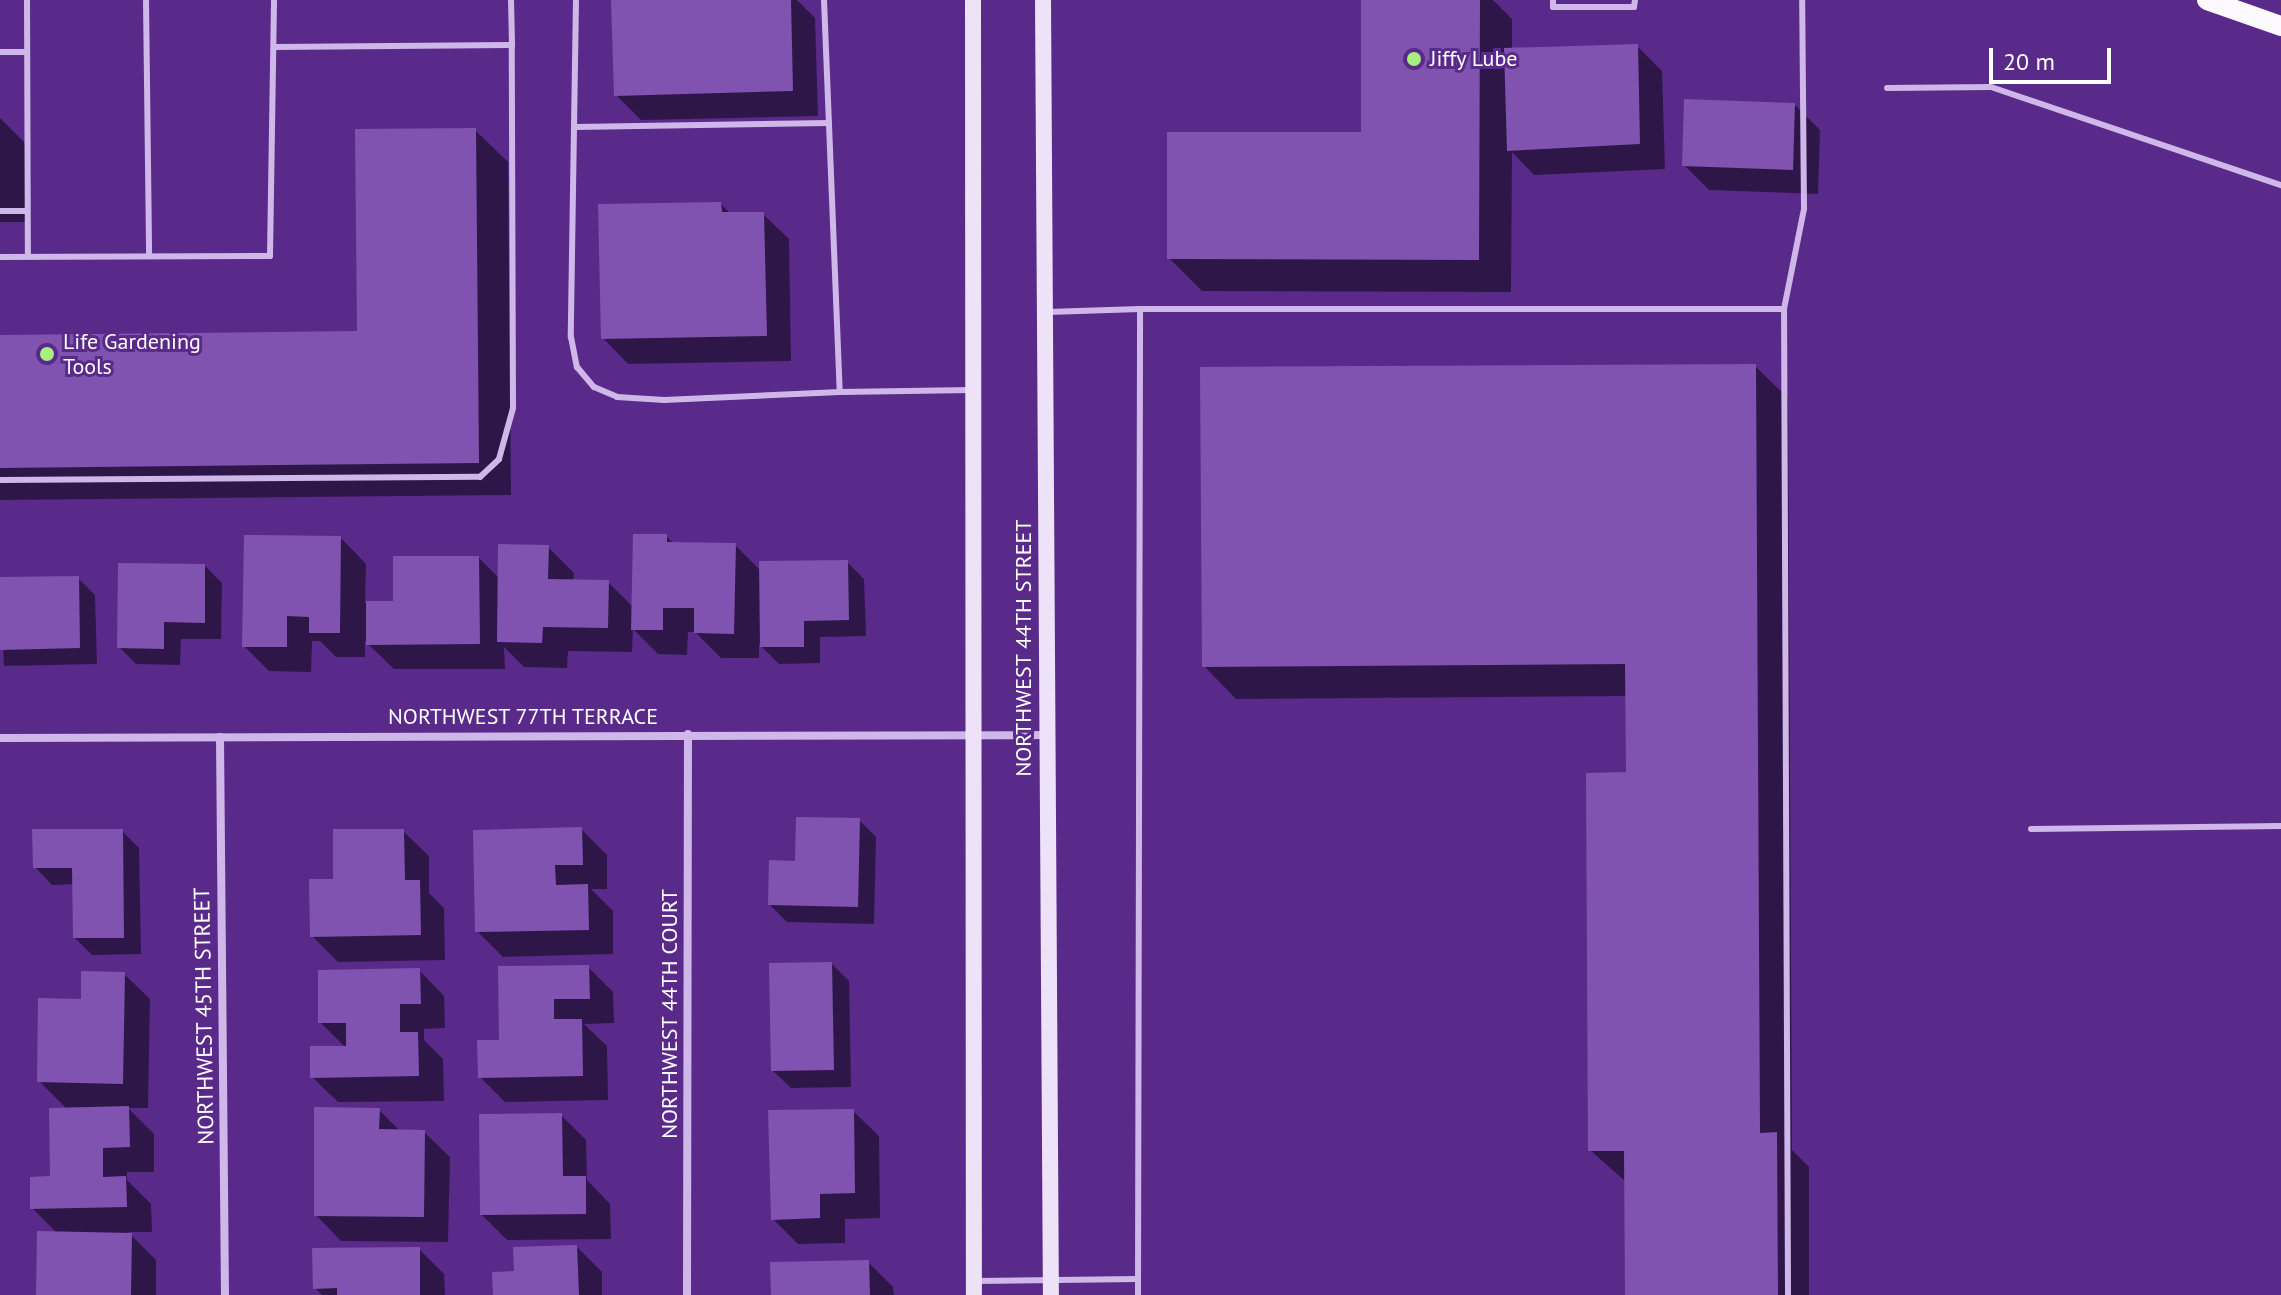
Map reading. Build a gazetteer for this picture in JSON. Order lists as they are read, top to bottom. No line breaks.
{"streets":{"street":["NORTHWEST 44TH STREET","NORTHWEST 77TH TERRACE","NORTHWEST 44TH COURT","NORTHWEST 45TH STREET"]},"crossings":[["NORTHWEST 44TH STREET","NORTHWEST 77TH TERRACE"],["NORTHWEST 77TH TERRACE","NORTHWEST 44TH COURT"],["NORTHWEST 77TH TERRACE","NORTHWEST 45TH STREET"]],"places":["Jiffy Lube","Life Gardening Tools"],"scale_bar":"20 m"}
